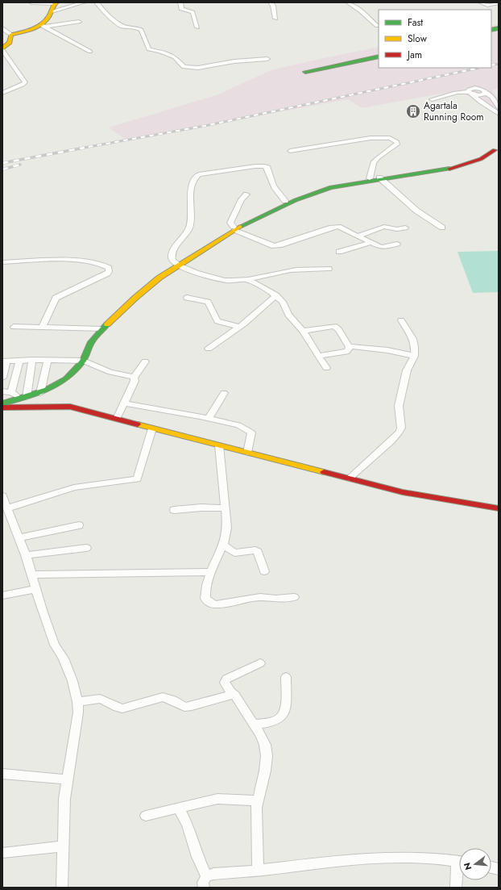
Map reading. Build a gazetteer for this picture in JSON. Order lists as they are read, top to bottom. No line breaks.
{"places":{"building":["Agartala Running Room"]},"legend":["Fast","Slow","Jam"],"north":"left"}
